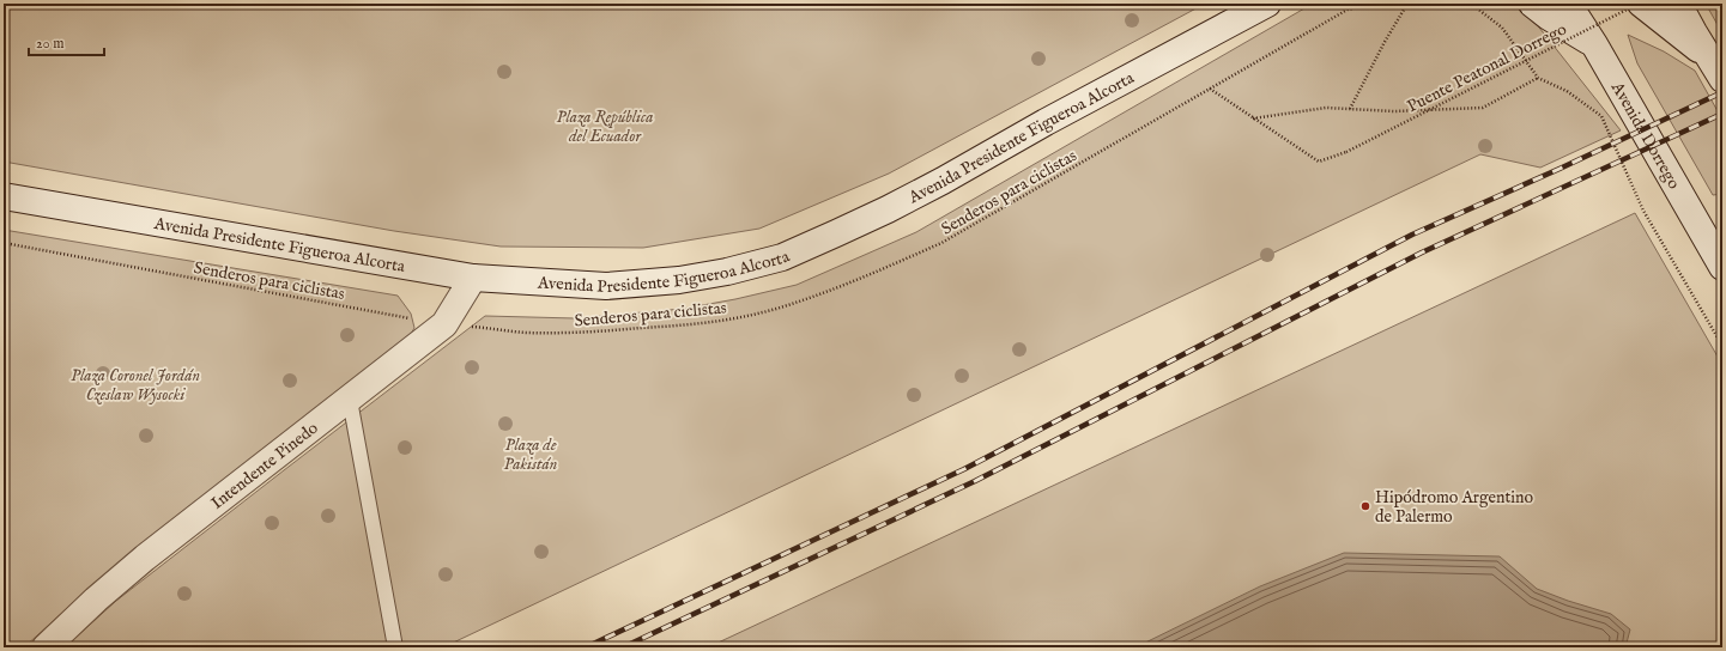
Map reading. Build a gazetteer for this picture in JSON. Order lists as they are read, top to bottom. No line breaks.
{"streets":{"main road":["Avenida Dorrego","Avenida Presidente Figueroa Alcorta","Intendente Pinedo"],"path":["Puente Peatonal Dorrego","Senderos para ciclistas"]},"crossings":[["Puente Peatonal Dorrego","Senderos para ciclistas"],["Avenida Presidente Figueroa Alcorta","Intendente Pinedo"],["Senderos para ciclistas","Intendente Pinedo"]],"parks":["Plaza República del Ecuador","Plaza Coronel Jordán Czeslaw Wysocki","Plaza de Pakistán"],"places":["Hipódromo Argentino de Palermo"],"scale_bar":"20 m"}
